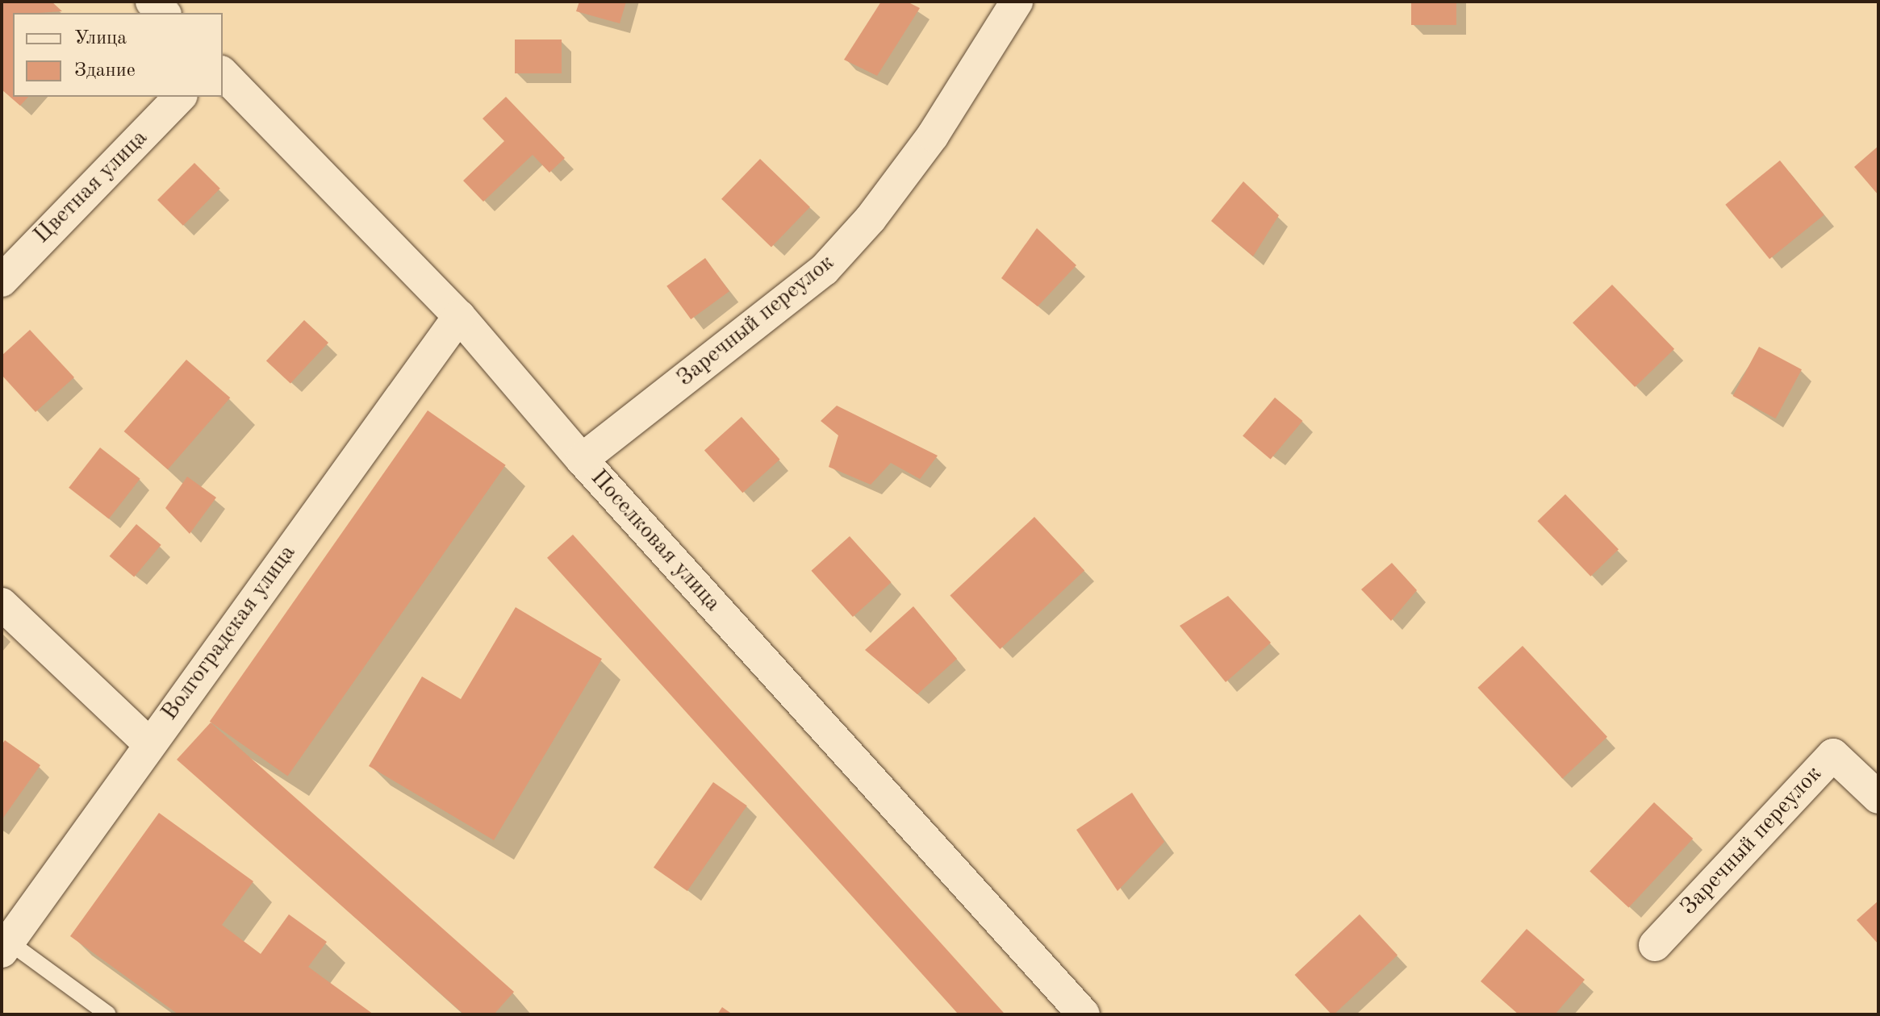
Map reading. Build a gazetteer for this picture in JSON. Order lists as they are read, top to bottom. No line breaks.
{"streets":{"street":["Цветная улица","Заречный переулок","Поселковая улица","Волгоградская улица"]},"crossings":[["Заречный переулок","Поселковая улица"],["Поселковая улица","Волгоградская улица"]],"legend":["Улица","Здание"]}
